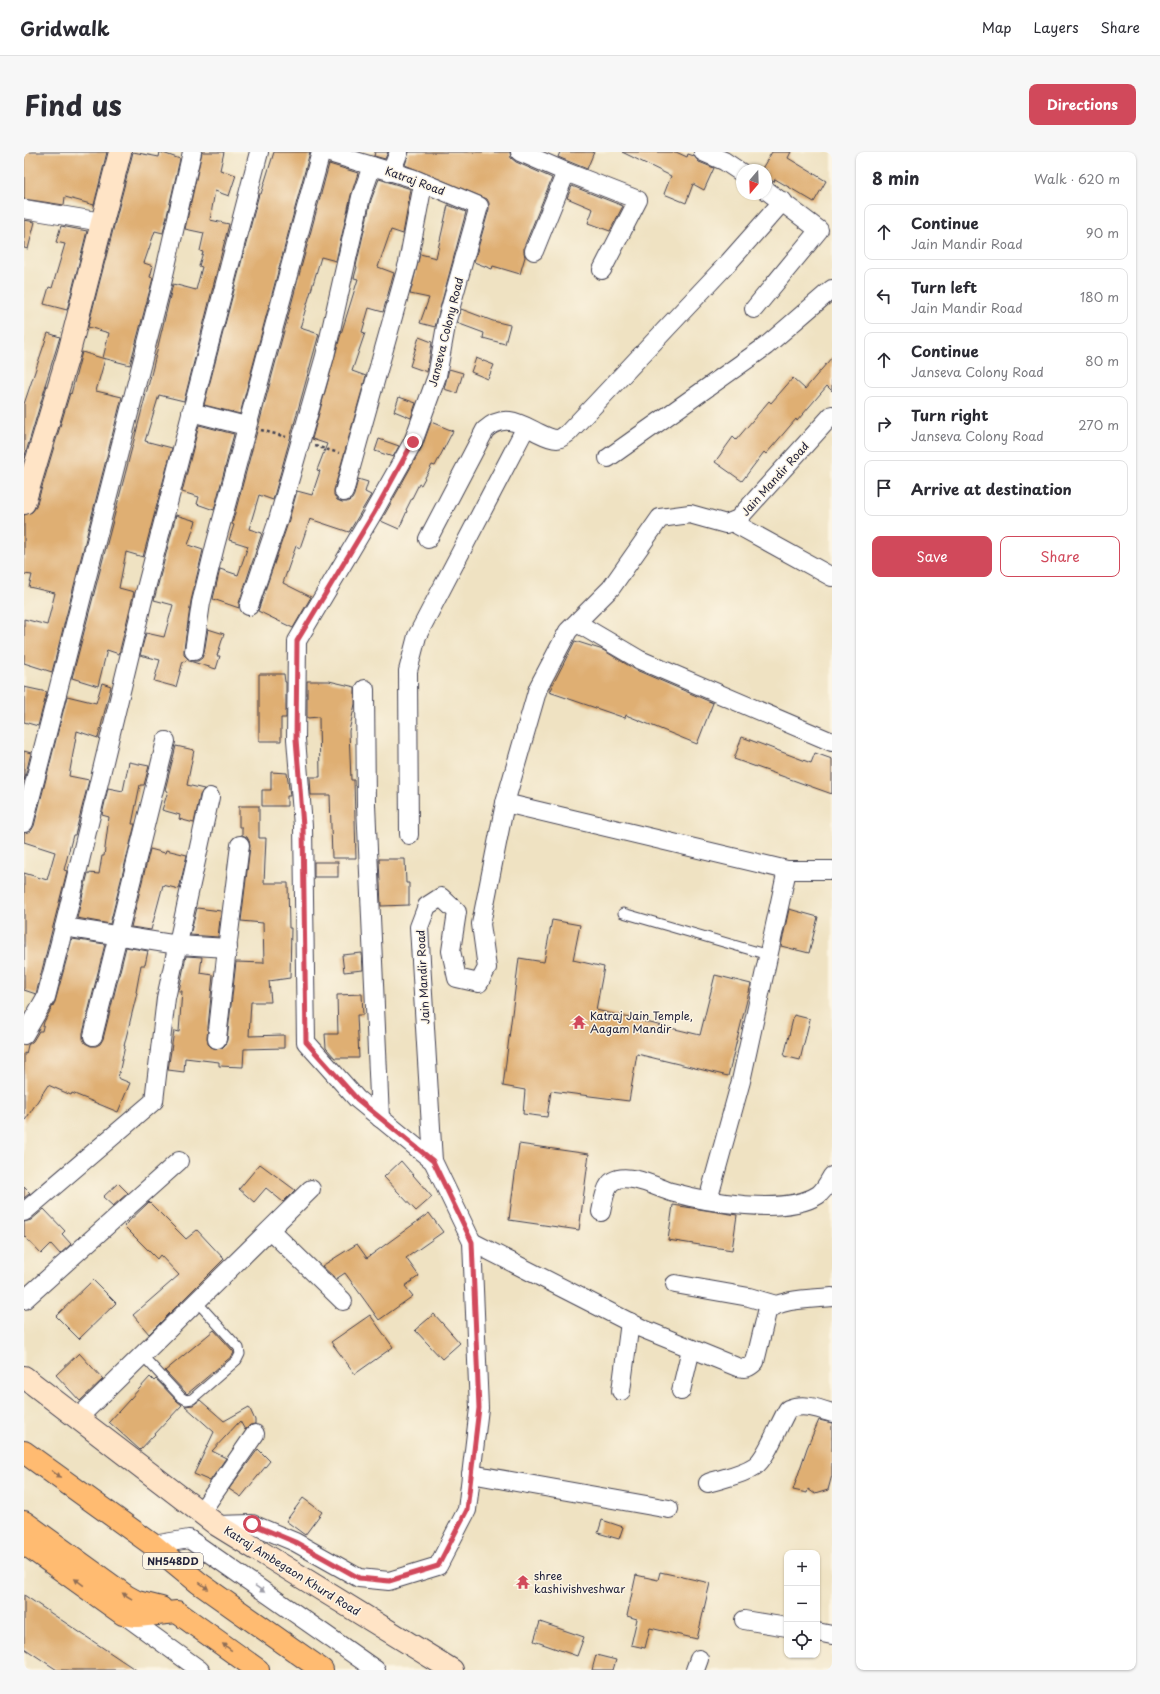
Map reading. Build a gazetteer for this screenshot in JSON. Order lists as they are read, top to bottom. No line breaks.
{"streets":{"highway":["NH548DD"],"street":["Katraj Road","Janseva Colony Road","Jain Mandir Road","Katraj Ambegaon Khurd Road"]},"crossings":[["Katraj Road","Janseva Colony Road"],["Janseva Colony Road","Jain Mandir Road"],["Jain Mandir Road","Katraj Ambegaon Khurd Road"]],"places":{"temple":["Katraj Jain Temple, Aagam Mandir","shree kashivishveshwar"]},"north":"bottom","page":{"header":"Gridwalk","nav":["Map","Layers","Share"],"title":"Find us","buttons":["Directions",["Save","Share"]],"heading":["8 min","Walk · 620 m"],"list":[["Continue","Jain Mandir Road","90 m"],["Turn left","Jain Mandir Road","180 m"],["Continue","Janseva Colony Road","80 m"],["Turn right","Janseva Colony Road","270 m"],"Arrive at destination"],"map_buttons":["+","−"]}}
